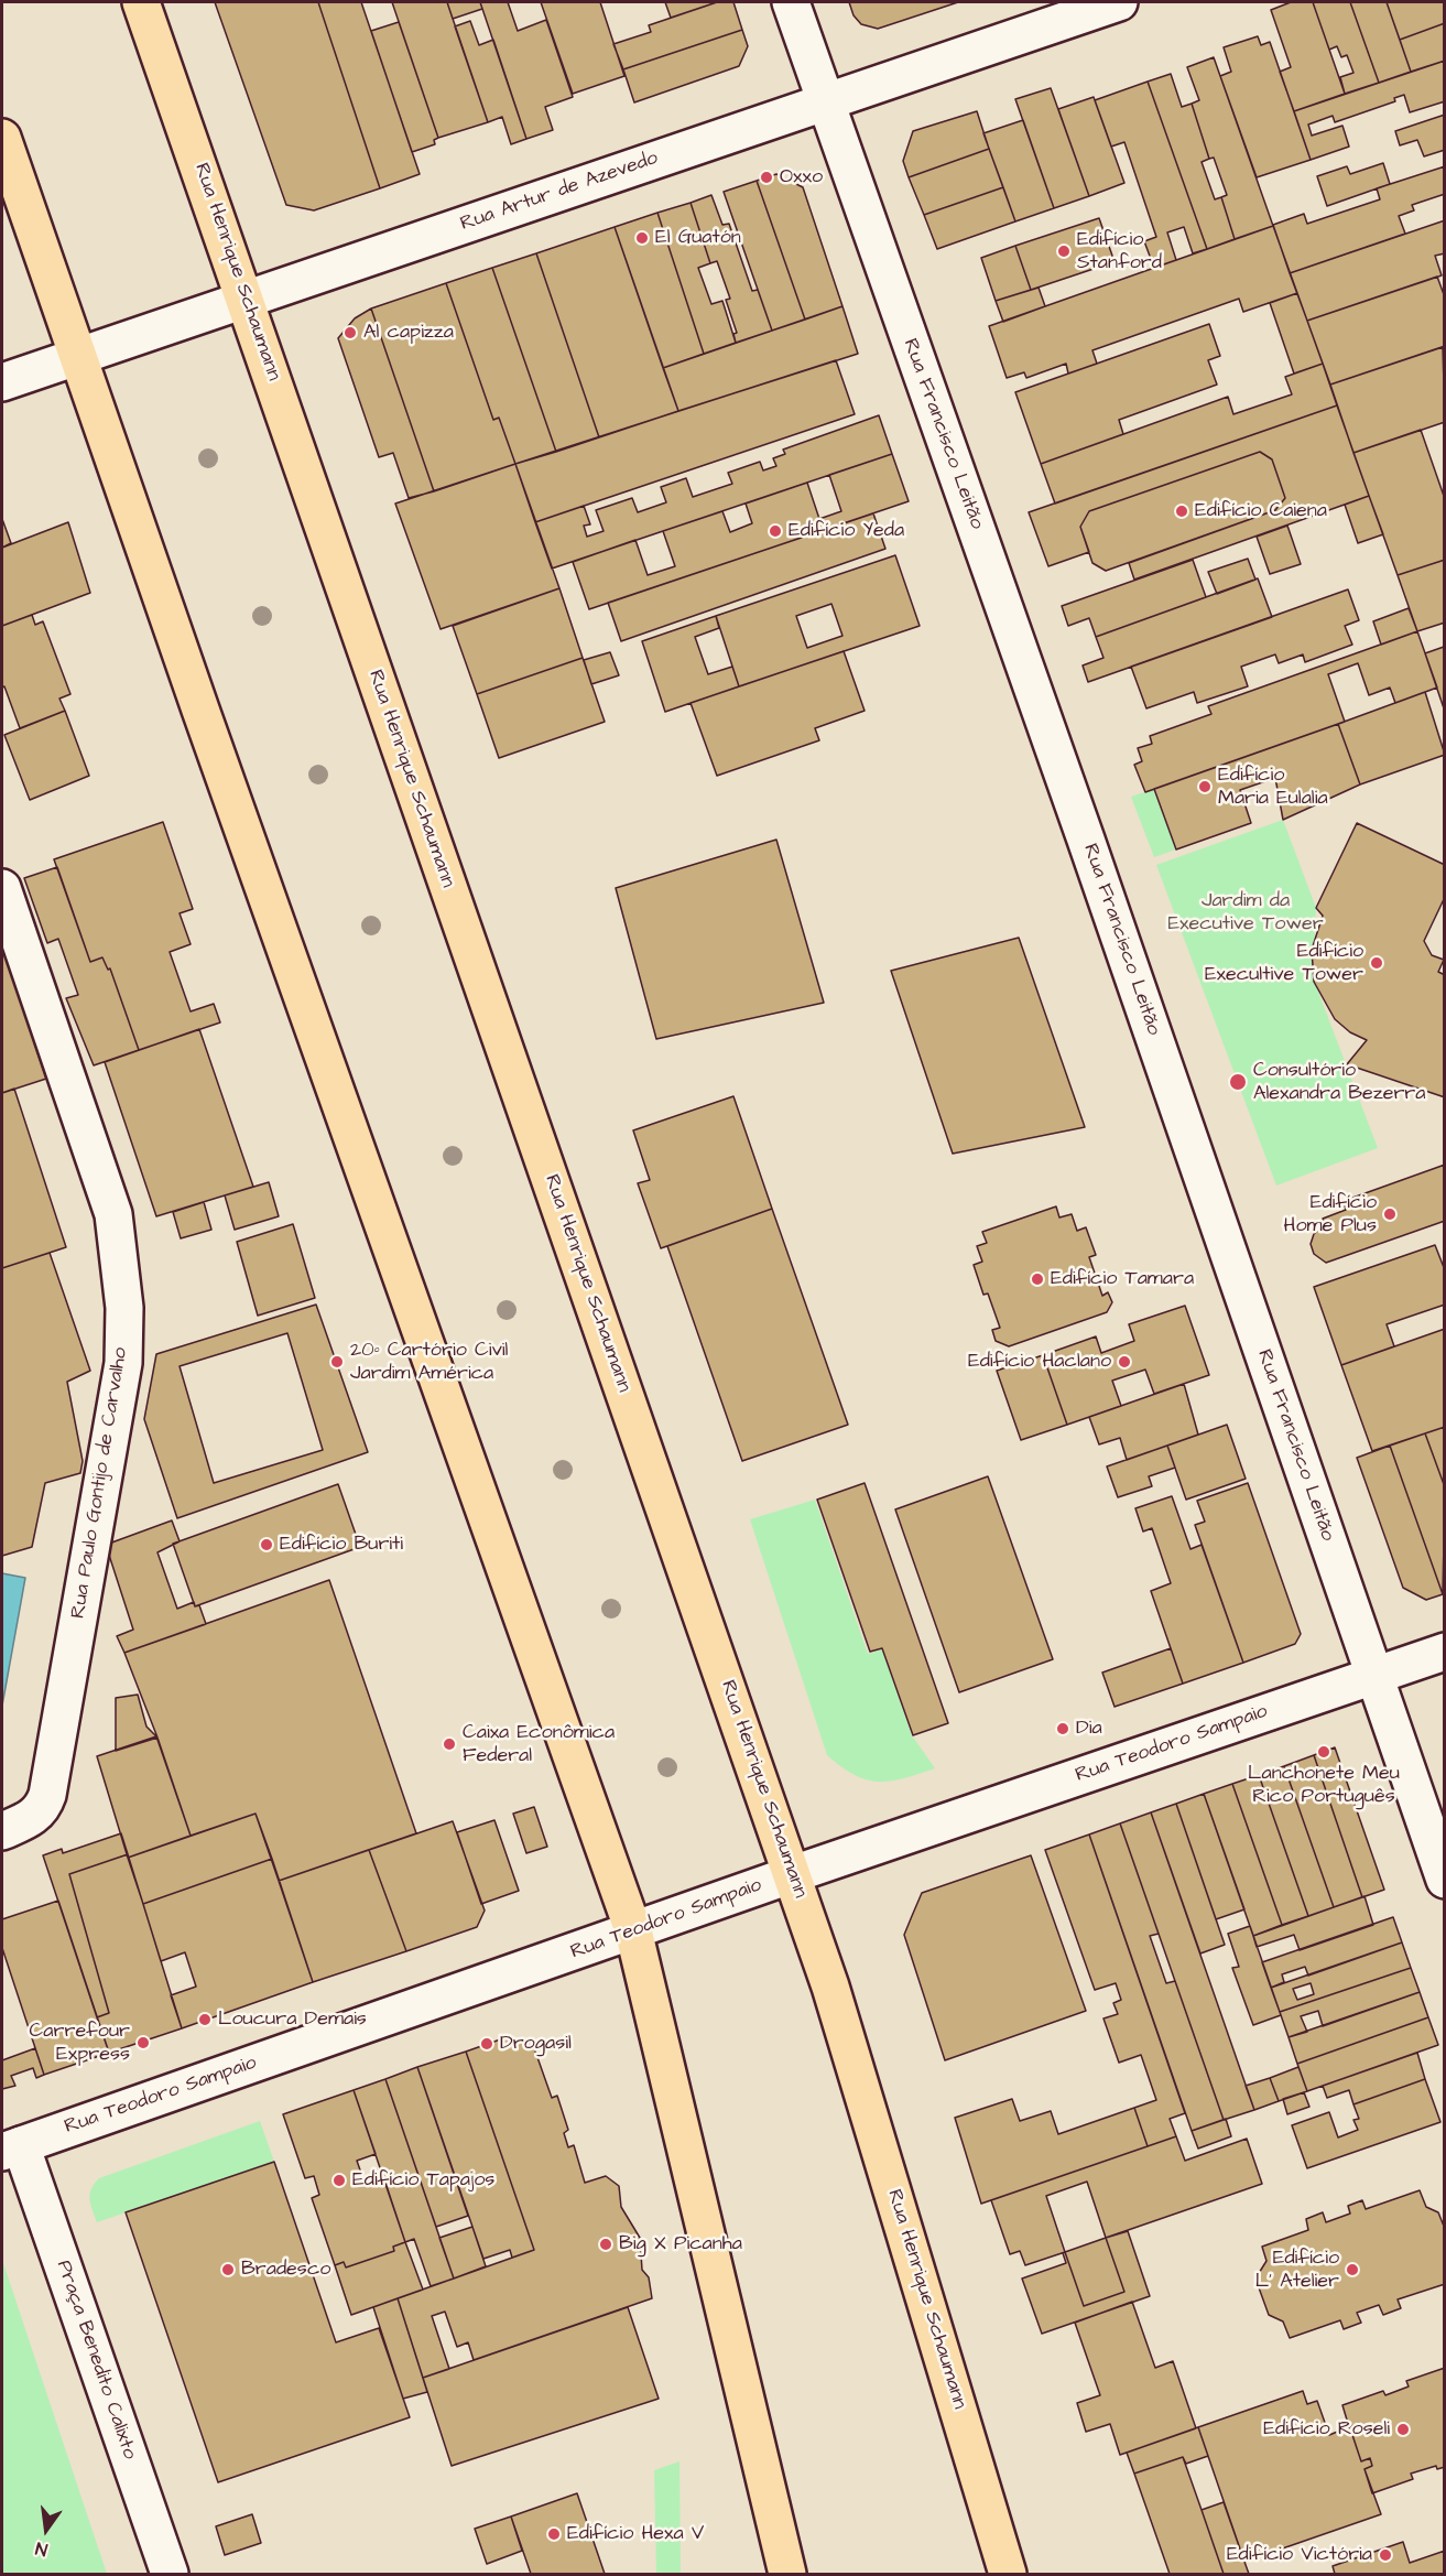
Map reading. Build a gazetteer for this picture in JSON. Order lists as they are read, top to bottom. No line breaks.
{"streets":{"main road":["Rua Henrique Schaumann"],"street":["Rua Artur de Azevedo","Rua Francisco Leitão","Rua Paulo Gontijo de Carvalho","Rua Teodoro Sampaio","Praça Benedito Calixto"]},"crossings":[["Rua Artur de Azevedo","Rua Henrique Schaumann"],["Rua Artur de Azevedo","Rua Francisco Leitão"],["Rua Henrique Schaumann","Rua Teodoro Sampaio"],["Rua Francisco Leitão","Rua Teodoro Sampaio"],["Rua Teodoro Sampaio","Praça Benedito Calixto"]],"parks":["Jardim da Executive Tower"],"places":["Oxxo","El Guatón","Edifício Stanford","Al capizza","Edifício Caiena","Edifício Yeda","Edifício Maria Eulalia","Edifício Execultive Tower","Consultório Alexandra Bezerra","Edifício Home Plus","Edifício Tamara","20º Cartório Civil Jardim América","Edifício Haclano","Edifício Buriti","Dia","Caixa Econômica Federal","Lanchonete Meu Rico Português","Loucura Demais","Carrefour Express","Drogasil","Edifício Tapajos","Big X Picanha","Bradesco","Edifício L' Atelier","Edifício Roseli","Edifício Hexa V","Edifício Victória"],"north":"bottom"}
